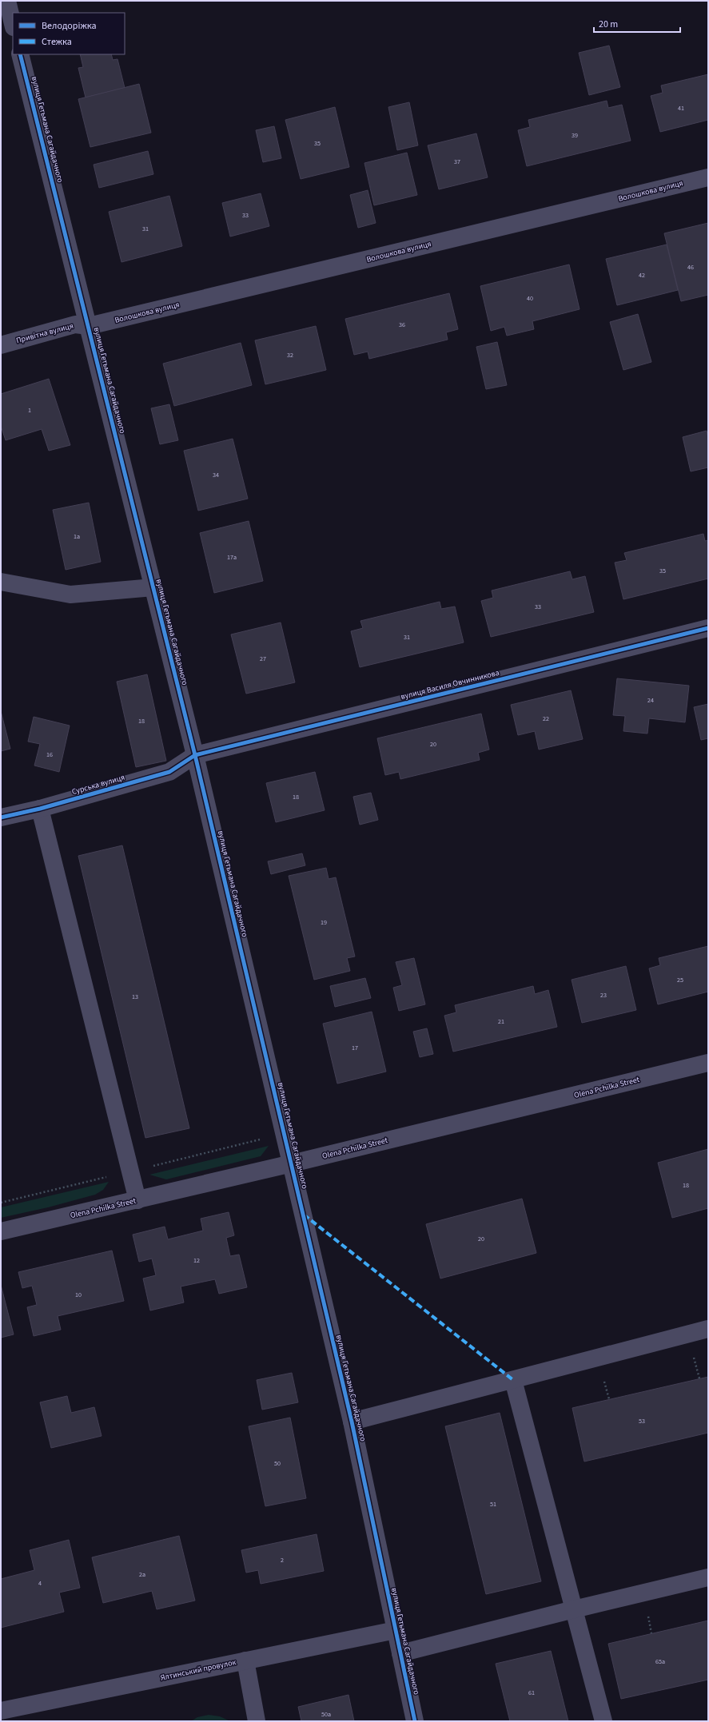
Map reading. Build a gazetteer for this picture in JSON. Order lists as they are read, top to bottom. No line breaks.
{"streets":{"street":["вулиця Гетьмана Сагайдачного","Волошкова вулиця","Привітна вулиця","вулиця Василя Овчинникова","Сурська вулиця","Olena Pchilka Street","Ялтинський провулок"]},"crossings":[["вулиця Гетьмана Сагайдачного","Волошкова вулиця"],["вулиця Гетьмана Сагайдачного","Привітна вулиця"],["вулиця Гетьмана Сагайдачного","вулиця Василя Овчинникова"],["вулиця Гетьмана Сагайдачного","Сурська вулиця"],["вулиця Гетьмана Сагайдачного","Olena Pchilka Street"],["вулиця Гетьмана Сагайдачного","Ялтинський провулок"],["Волошкова вулиця","Привітна вулиця"],["вулиця Василя Овчинникова","Сурська вулиця"]],"house_numbers":["41","39","35","37","33","31","46","42","40","36","32","1","34","1а","17а","35","33","31","27","24","22","18","20","16","18","19","25","23","13","21","17","18","20","12","10","53","50","51","2","2а","4","65а","61","50а"],"legend":["Велодоріжка","Стежка"],"scale_bar":"20 m"}
